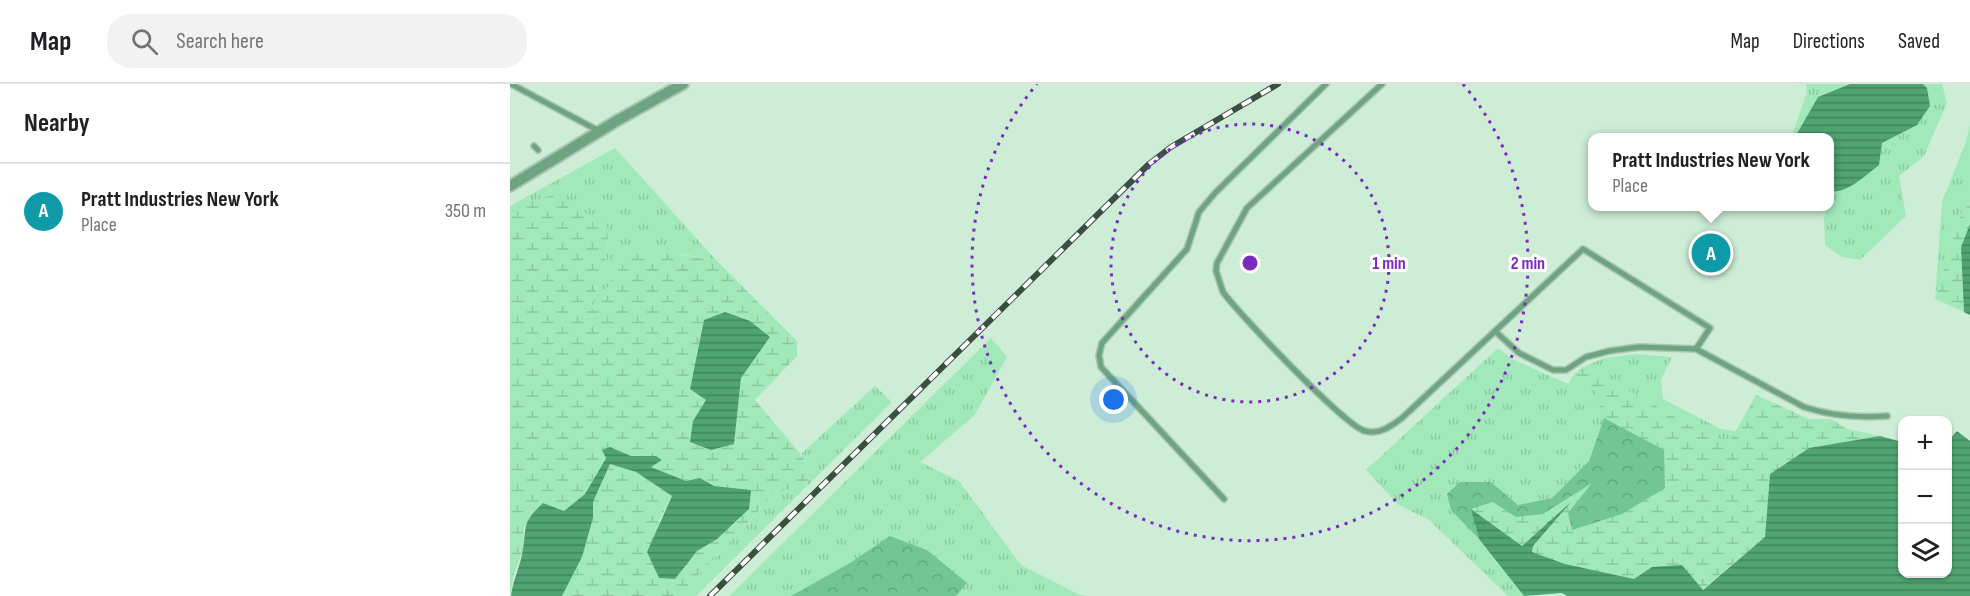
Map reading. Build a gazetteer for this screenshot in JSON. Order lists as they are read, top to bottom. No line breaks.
{"page":{"header":"Map","search":"Search here","nav":["Map","Directions","Saved"],"heading":"Nearby","popup":["Pratt Industries New York","Place"],"list":[{"mark":"A","name":"Pratt Industries New York","note":"Place","value":"350 m"}],"pins":"A","map_buttons":["+","−"]},"rings":["1 min","2 min"]}
